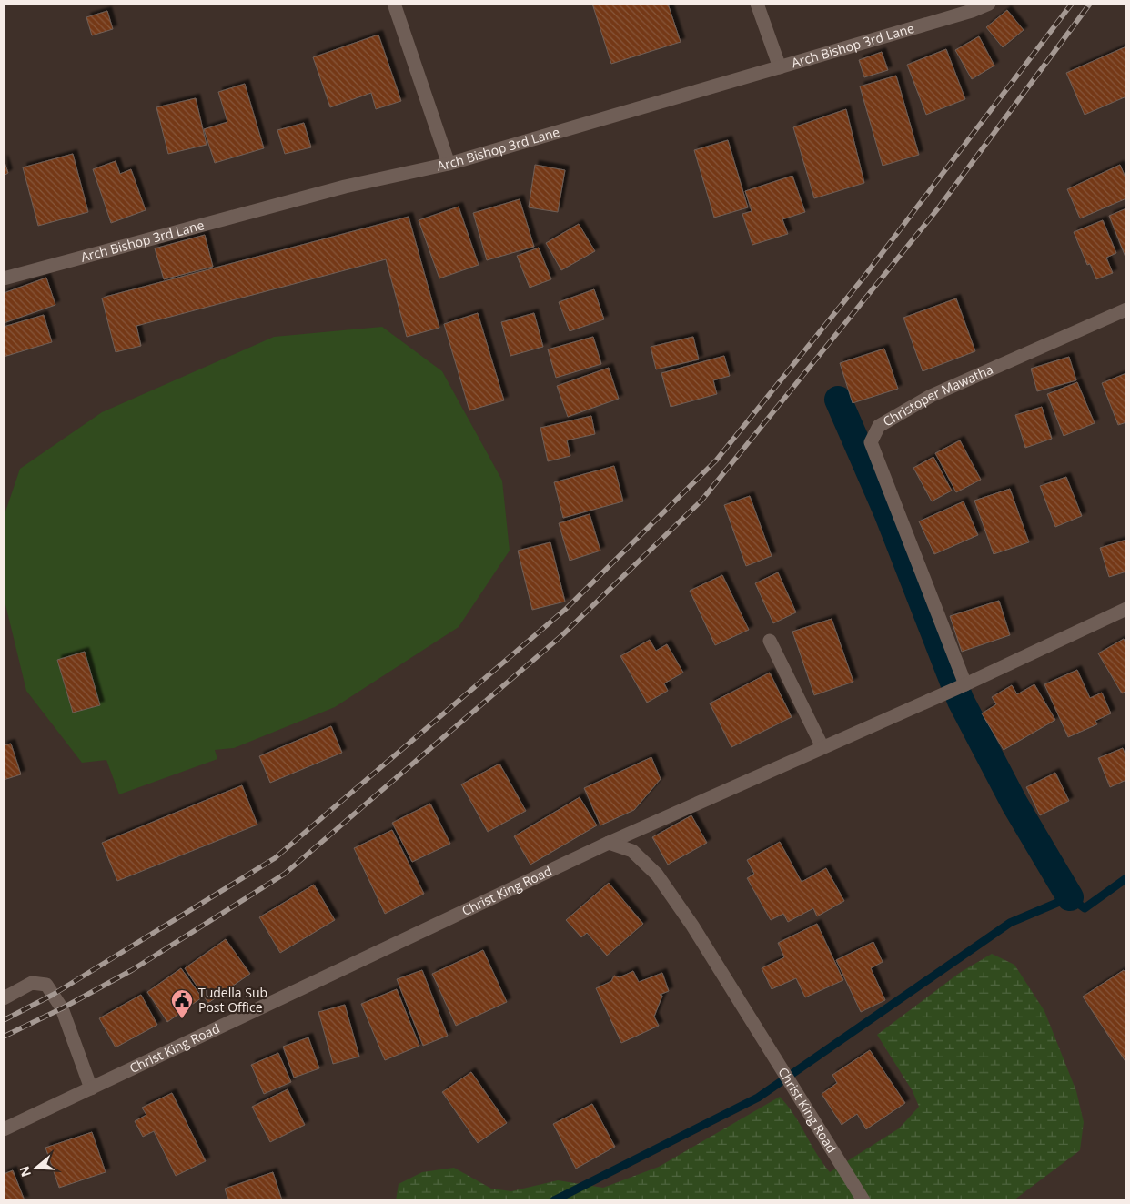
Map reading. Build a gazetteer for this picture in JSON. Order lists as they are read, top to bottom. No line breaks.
{"streets":{"street":["Arch Bishop 3rd Lane","Christoper Mawatha","Christ King Road"]},"places":{"public building":["Tudella Sub Post Office"]},"north":"left"}
